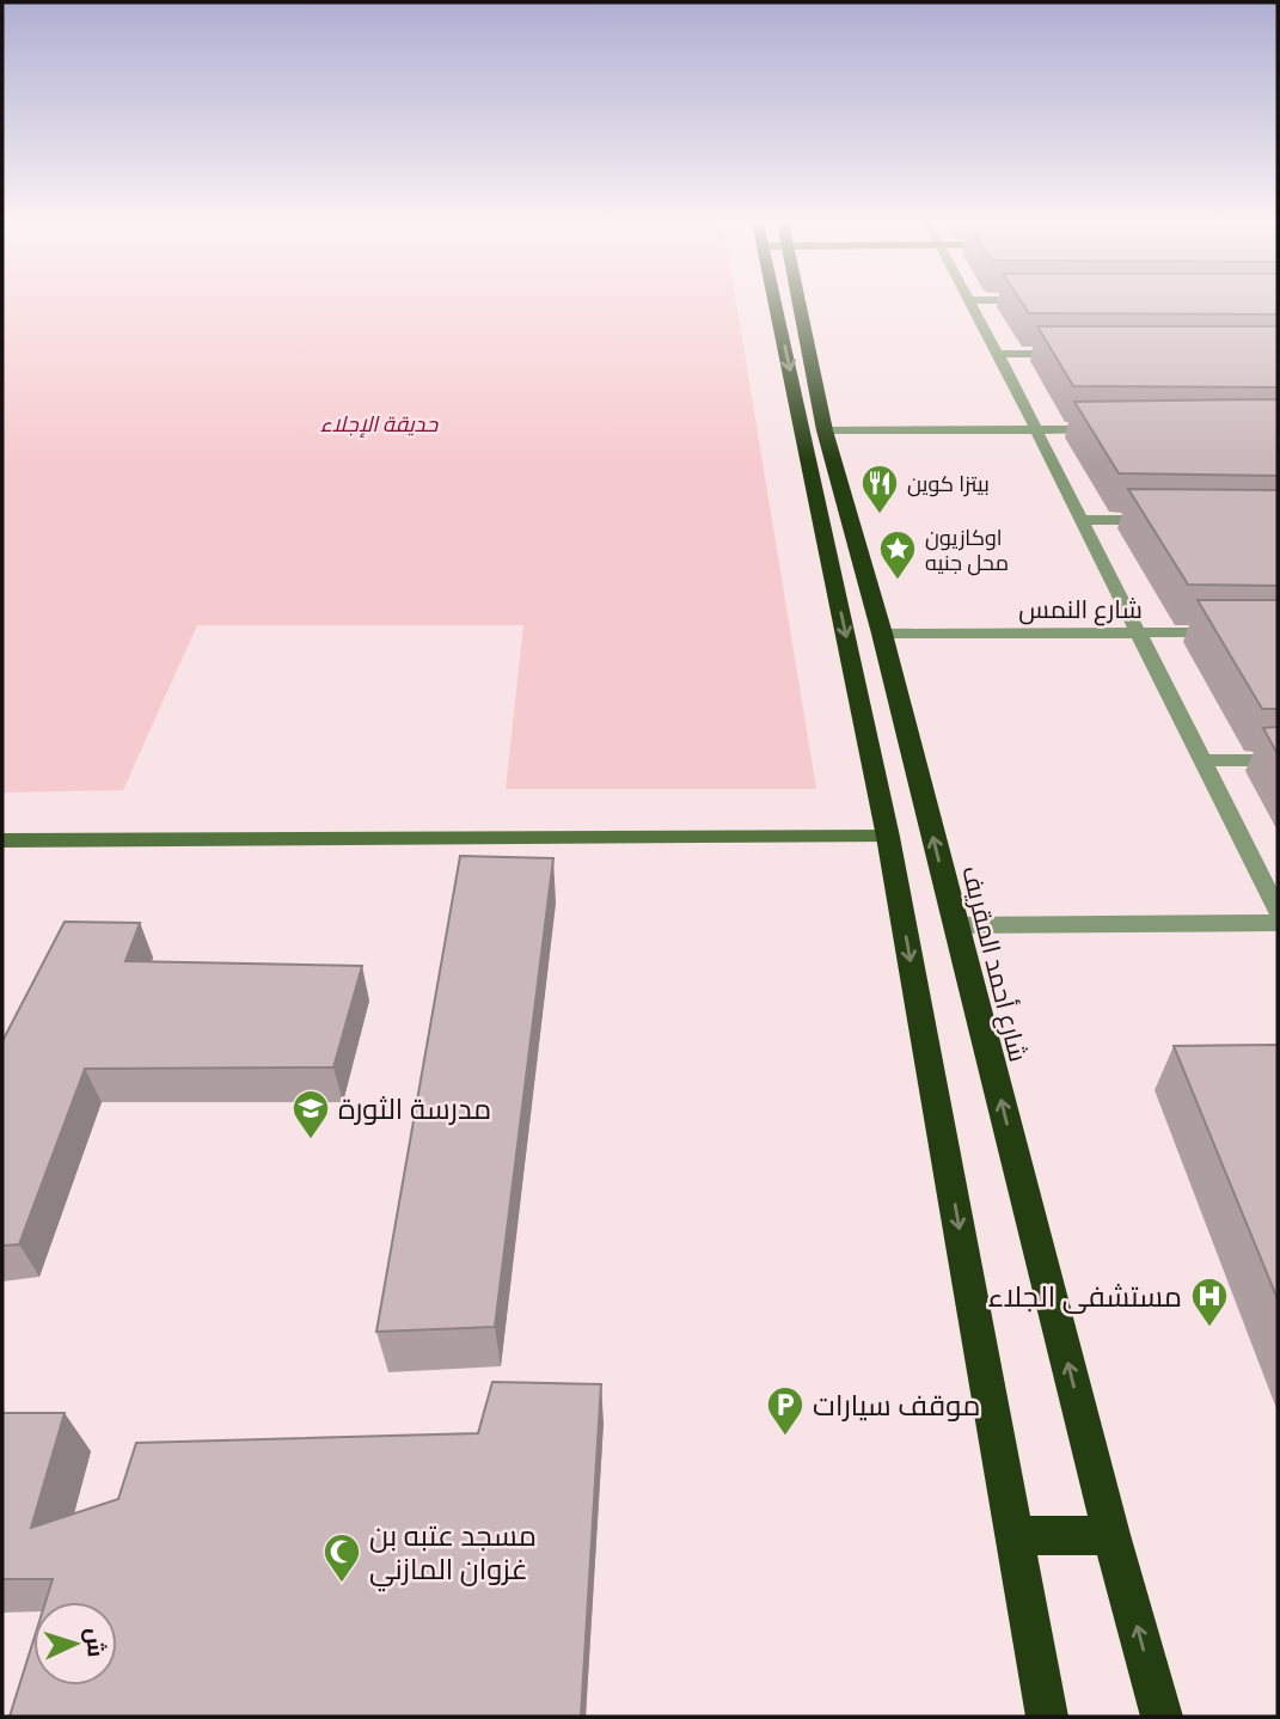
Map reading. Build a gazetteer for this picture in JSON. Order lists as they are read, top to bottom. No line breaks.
{"streets":{"highway":["شارع أحمد المقريف"],"street":["شارع النمس"]},"crossings":[["شارع النمس","شارع أحمد المقريف"]],"parks":["حديقة الإجلاء"],"places":{"restaurant":["بيتزا كوين"],"place":["اوكازيون محل جنيه"],"school or university":["مدرسة الثورة"],"hospital":["مستشفى الجلاء"],"parking":["موقف سيارات"],"mosque":["مسجد عتبه بن غزوان المازني"]},"north":"right"}
